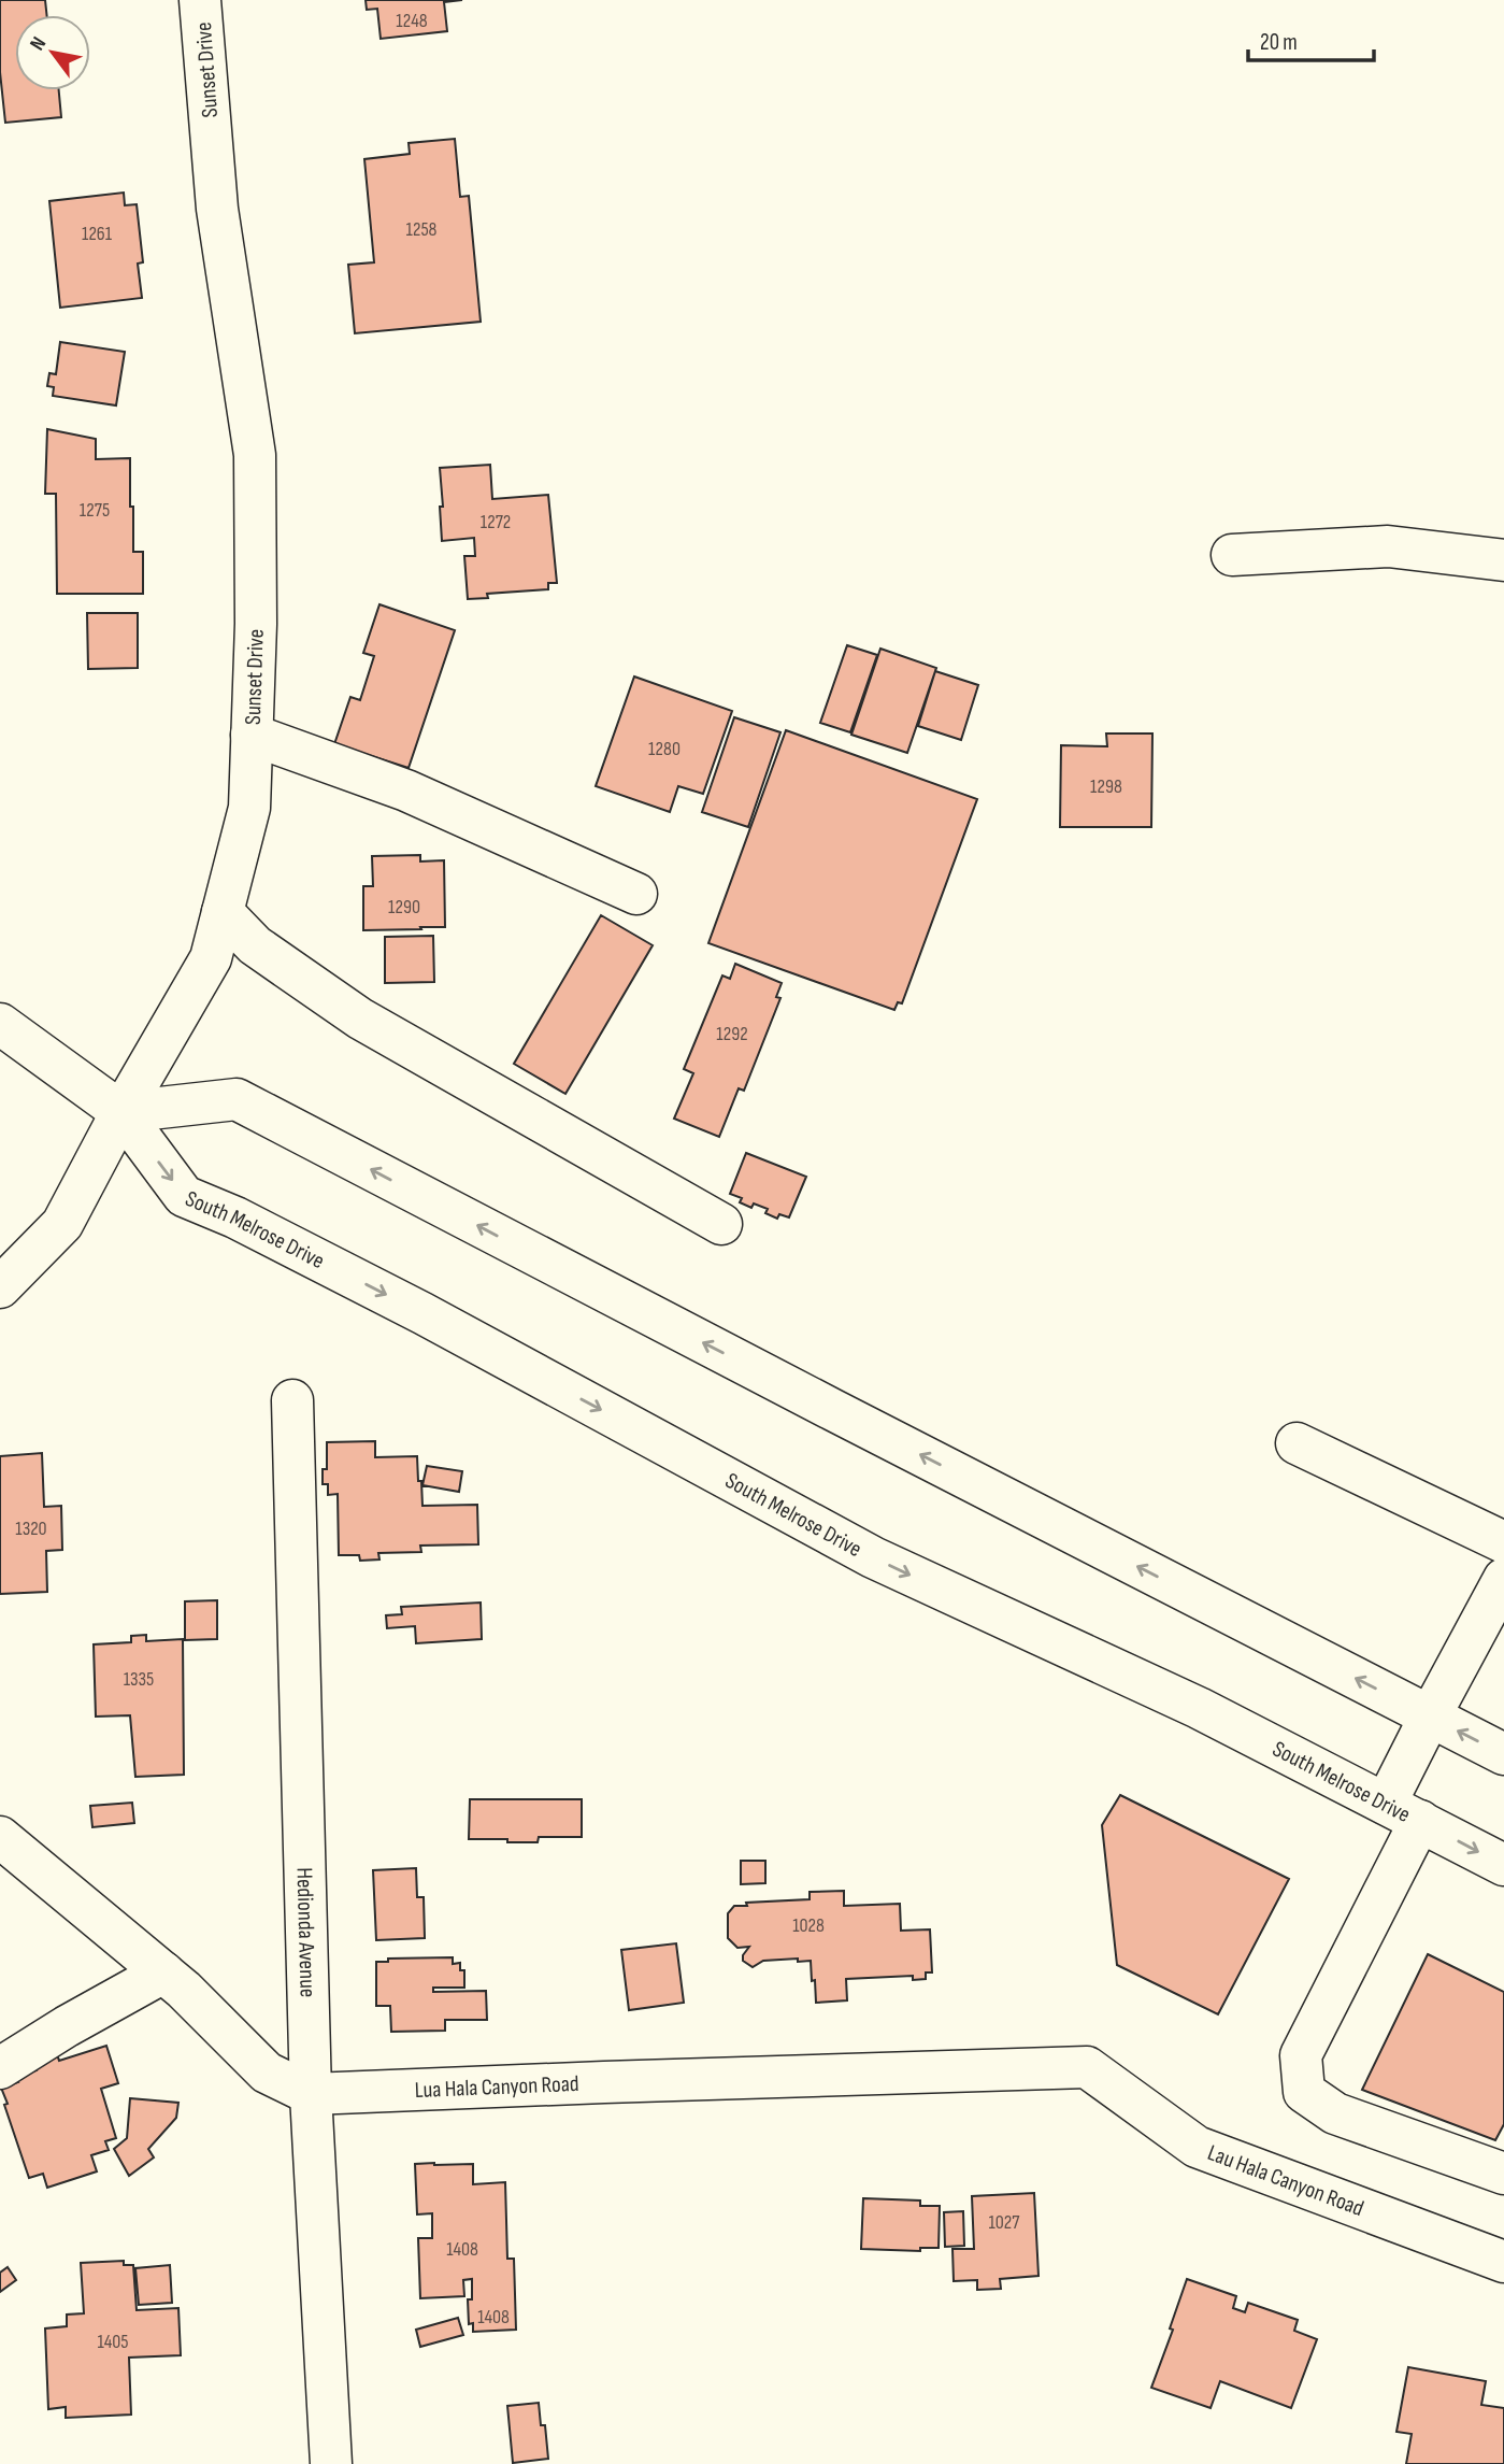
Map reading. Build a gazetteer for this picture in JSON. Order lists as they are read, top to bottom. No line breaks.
{"streets":{"main road":["Sunset Drive","South Melrose Drive","Hedionda Avenue","Lua Hala Canyon Road","Lau Hala Canyon Road"]},"crossings":[["Sunset Drive","South Melrose Drive"],["Hedionda Avenue","Lua Hala Canyon Road"],["Lua Hala Canyon Road","Lau Hala Canyon Road"]],"house_numbers":["1248","1258","1261","1275","1272","1280","1298","1290","1292","1320","1335","1028","1027","1408","1408","1405"],"scale_bar":"20 m","north":"top left"}
